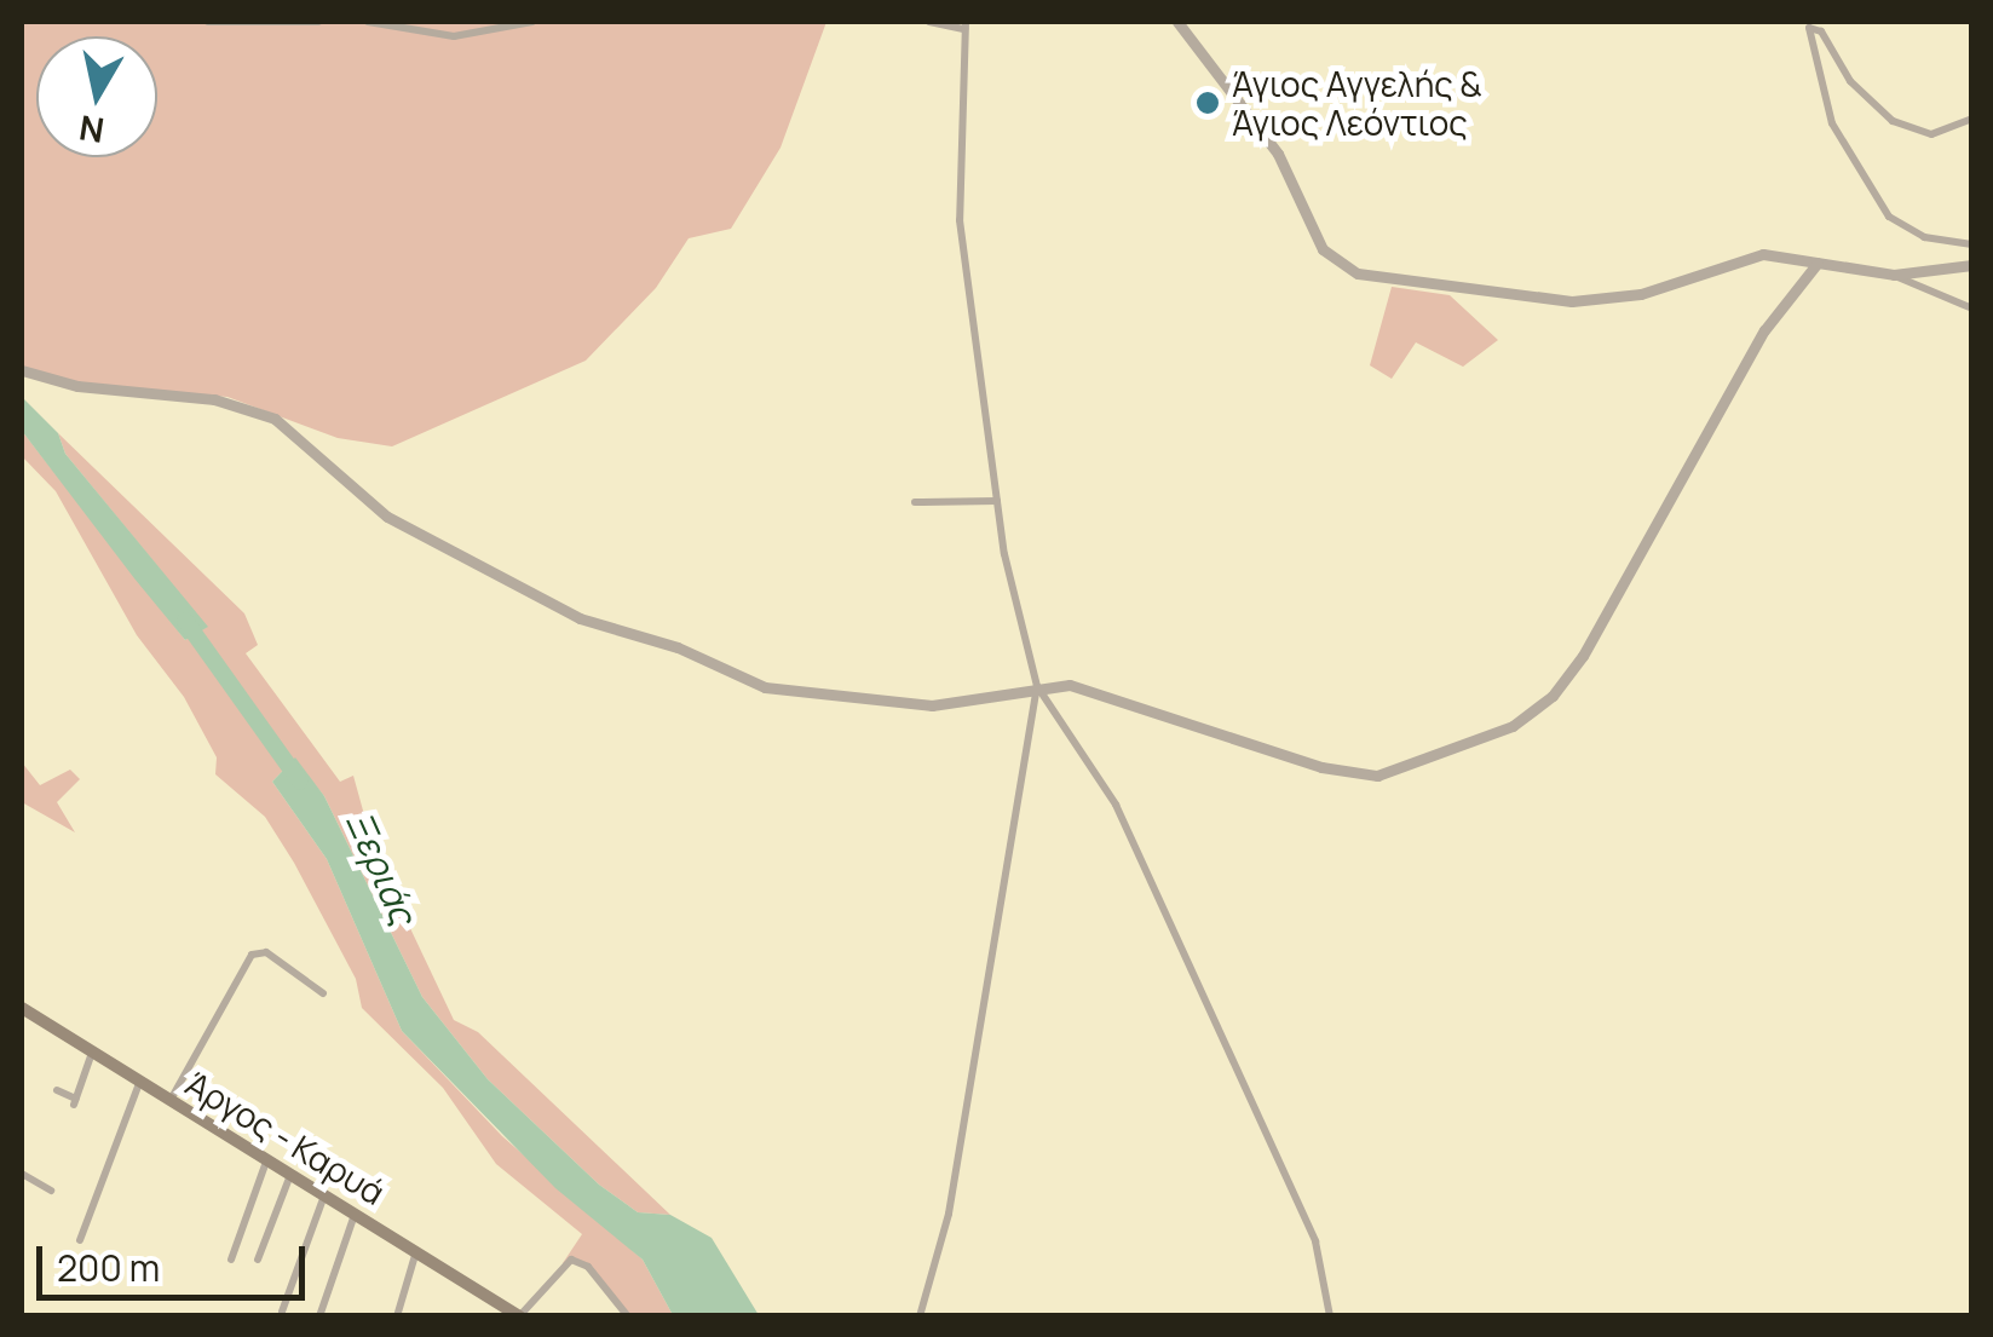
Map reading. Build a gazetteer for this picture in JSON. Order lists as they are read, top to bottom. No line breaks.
{"streets":{"main road":["Άργος - Καρυά"]},"water":["Ξεριάς"],"places":["Άγιος Αγγελής & Άγιος Λεόντιος"],"scale_bar":"200 m","north":"bottom"}
